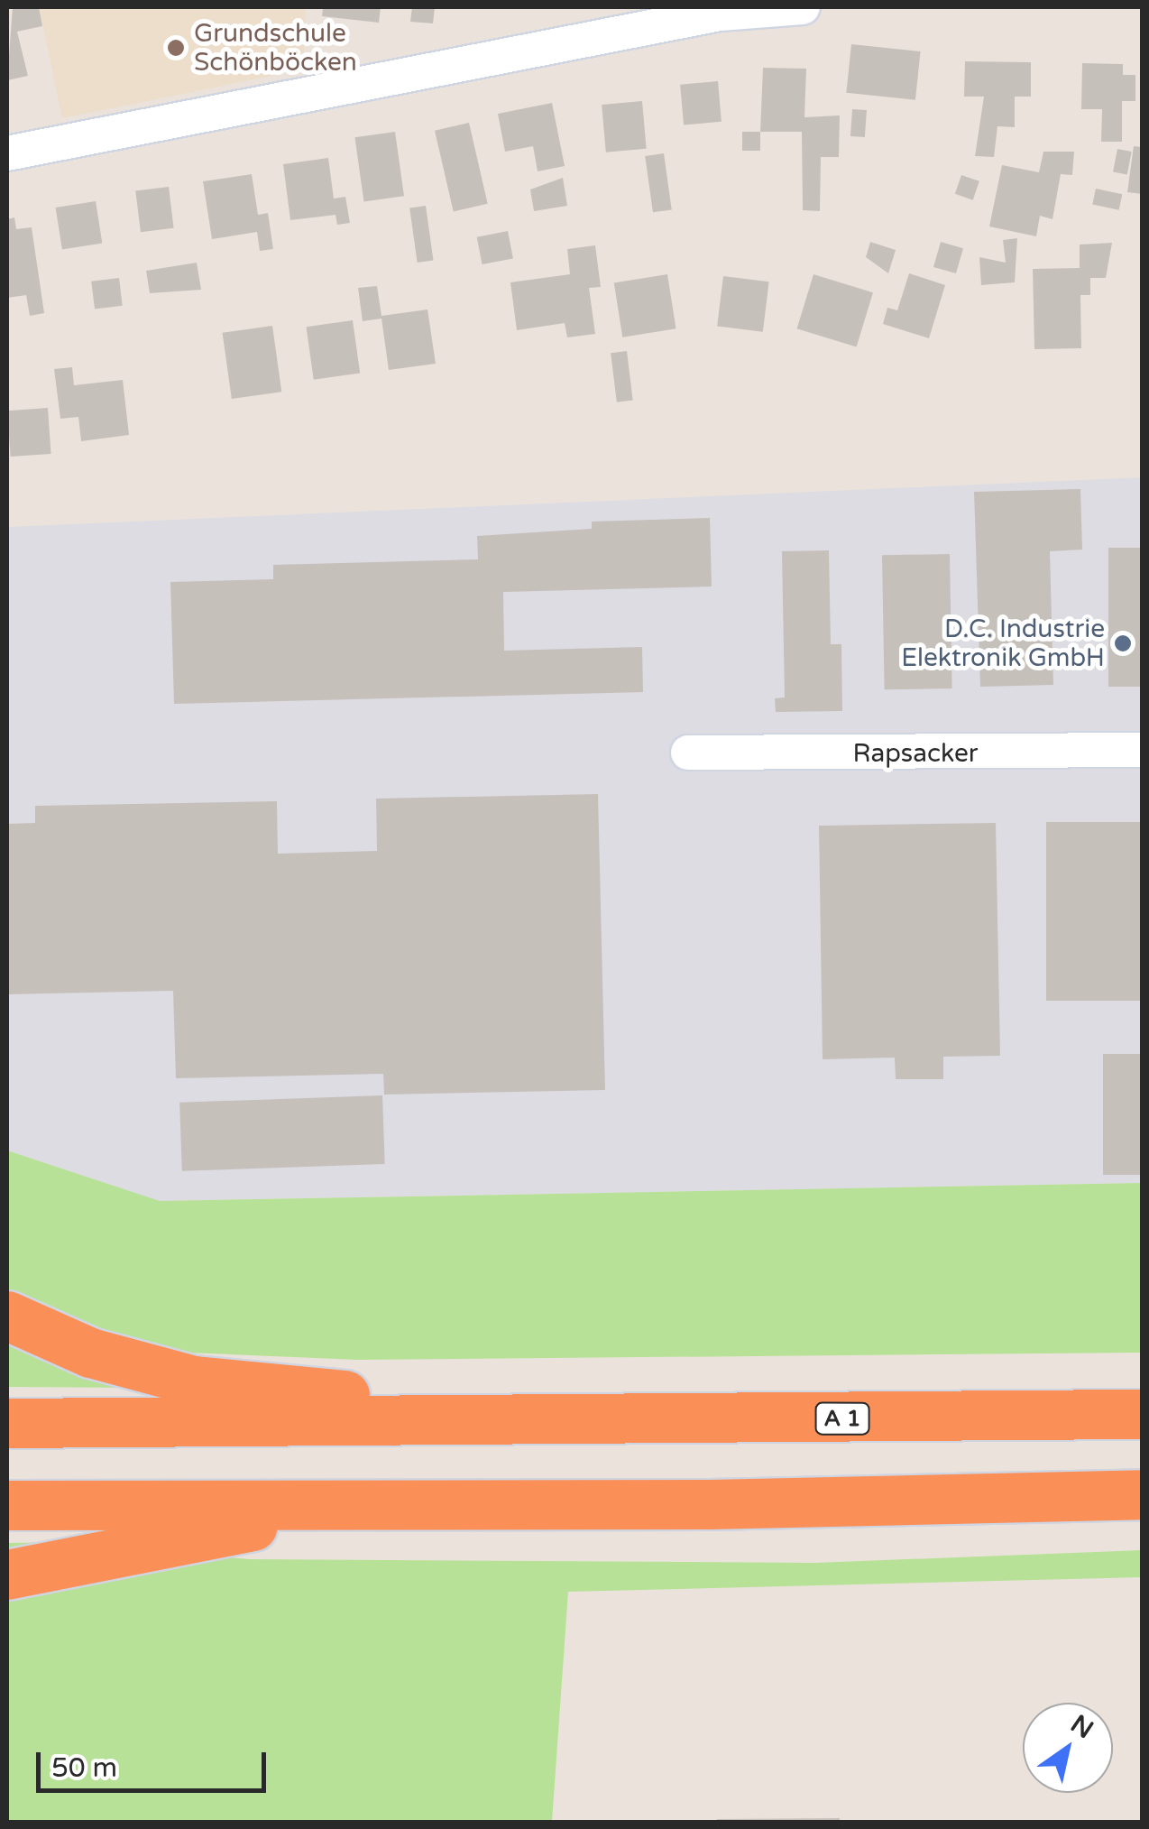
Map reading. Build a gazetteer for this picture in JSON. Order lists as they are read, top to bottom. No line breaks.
{"streets":{"highway":["A 1"],"street":["Rapsacker"]},"places":["Grundschule Schönböcken","D.C. Industrie Elektronik GmbH"],"scale_bar":"50 m","north":"top right"}
